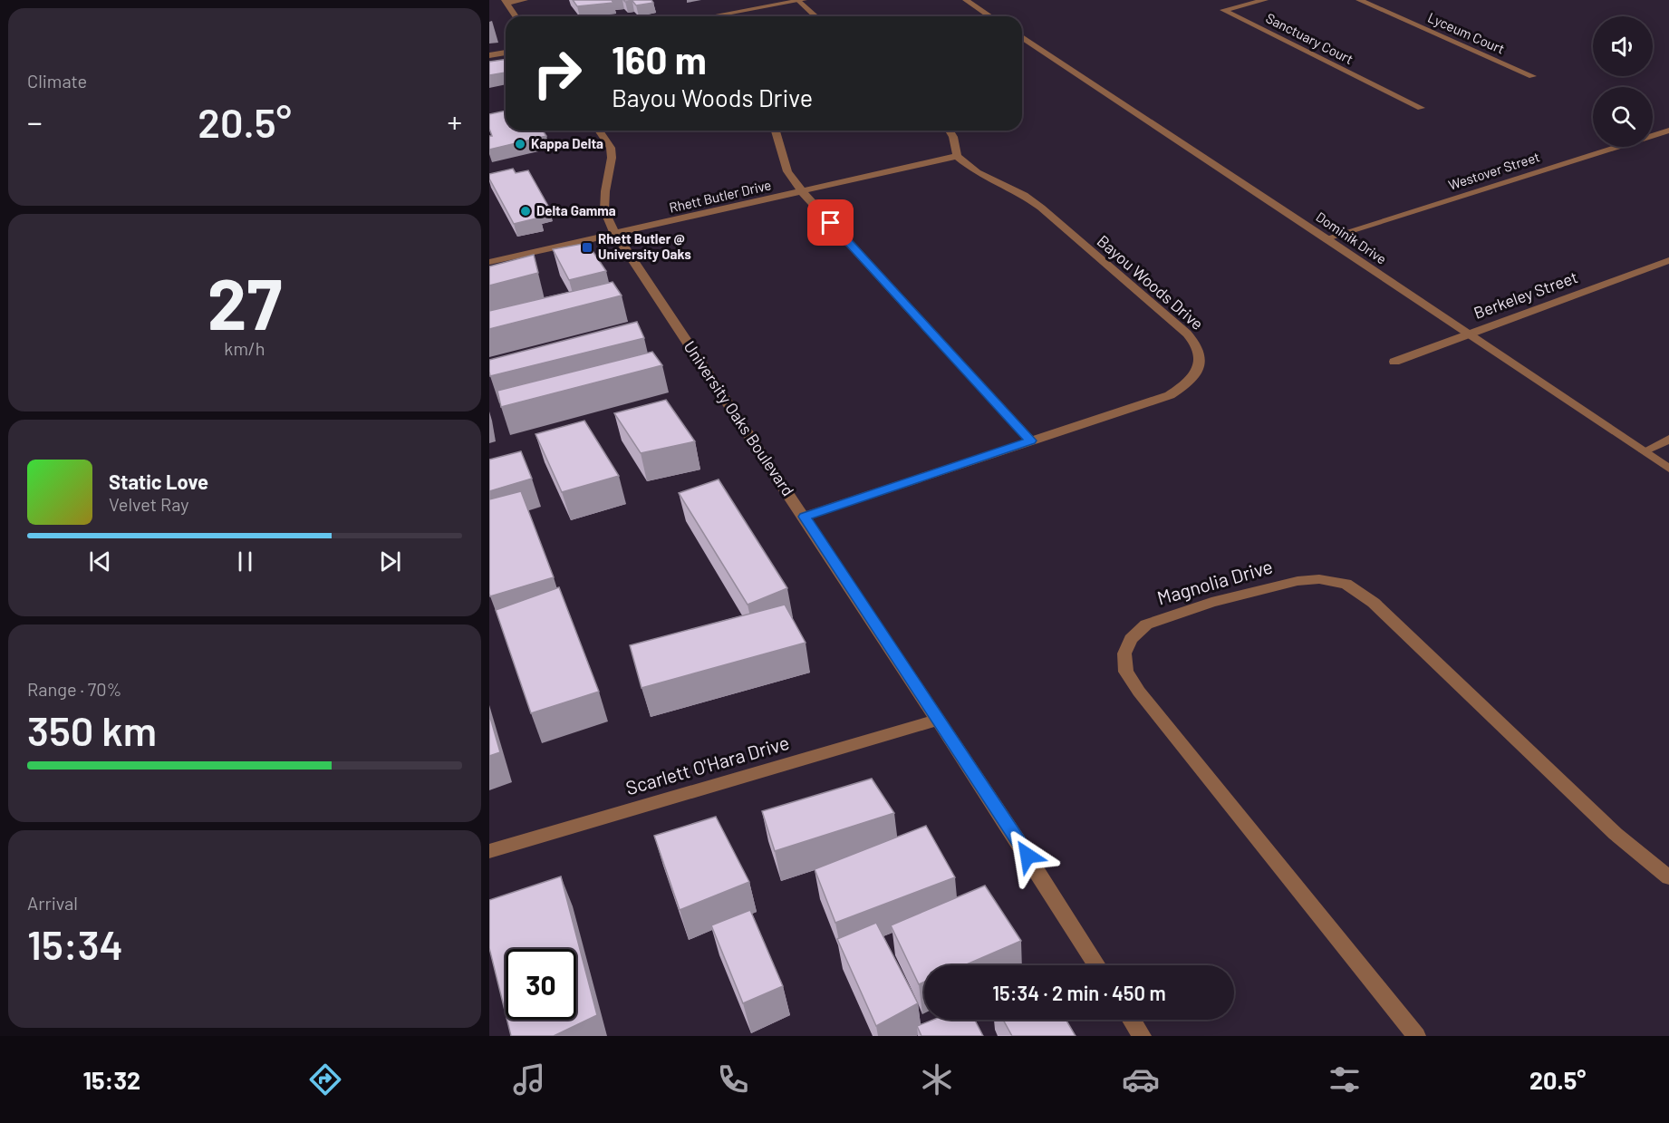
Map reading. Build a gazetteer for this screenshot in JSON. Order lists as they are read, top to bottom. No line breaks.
{"streets":{"street":["Lyceum Court","Sanctuary Court","Westover Street","Rhett Butler Drive","Dominik Drive","Bayou Woods Drive","Berkeley Street","University Oaks Boulevard","Magnolia Drive","Scarlett O'Hara Drive"]},"crossings":[["Westover Street","Dominik Drive"],["Rhett Butler Drive","Bayou Woods Drive"],["Rhett Butler Drive","University Oaks Boulevard"],["Dominik Drive","Berkeley Street"],["Bayou Woods Drive","University Oaks Boulevard"],["University Oaks Boulevard","Scarlett O'Hara Drive"]],"places":{"other":["Kappa Delta","Delta Gamma"],"transit":["Rhett Butler @ University Oaks"]},"page":{"tile":["Climate",["27","km/h"],["Range · 70%","350 km"],["Arrival","15:34"]],"turn":["160 m","Bayou Woods Drive"],"heat":["−","20.5°","+"],"song":["Static Love","Velvet Ray"],"limit":"30","trip":"15:34 · 2 min · 450 m","tabs":["15:32","20.5°"]}}
